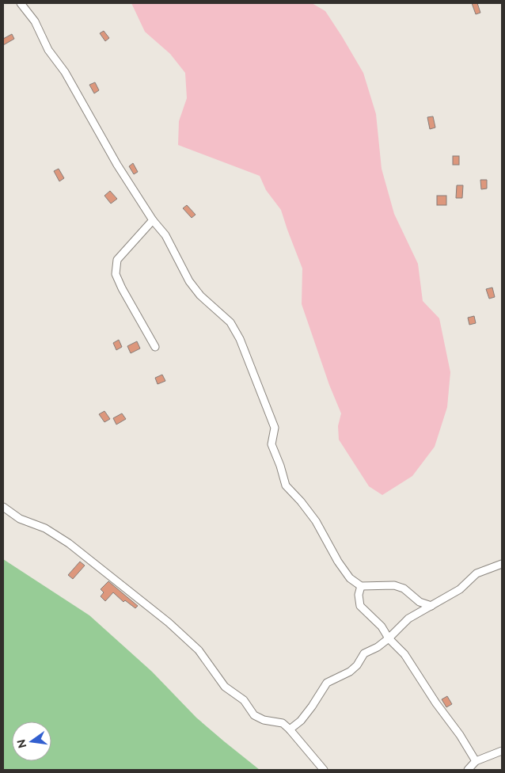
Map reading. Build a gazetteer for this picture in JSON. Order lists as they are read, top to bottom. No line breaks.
{"north":"left"}
